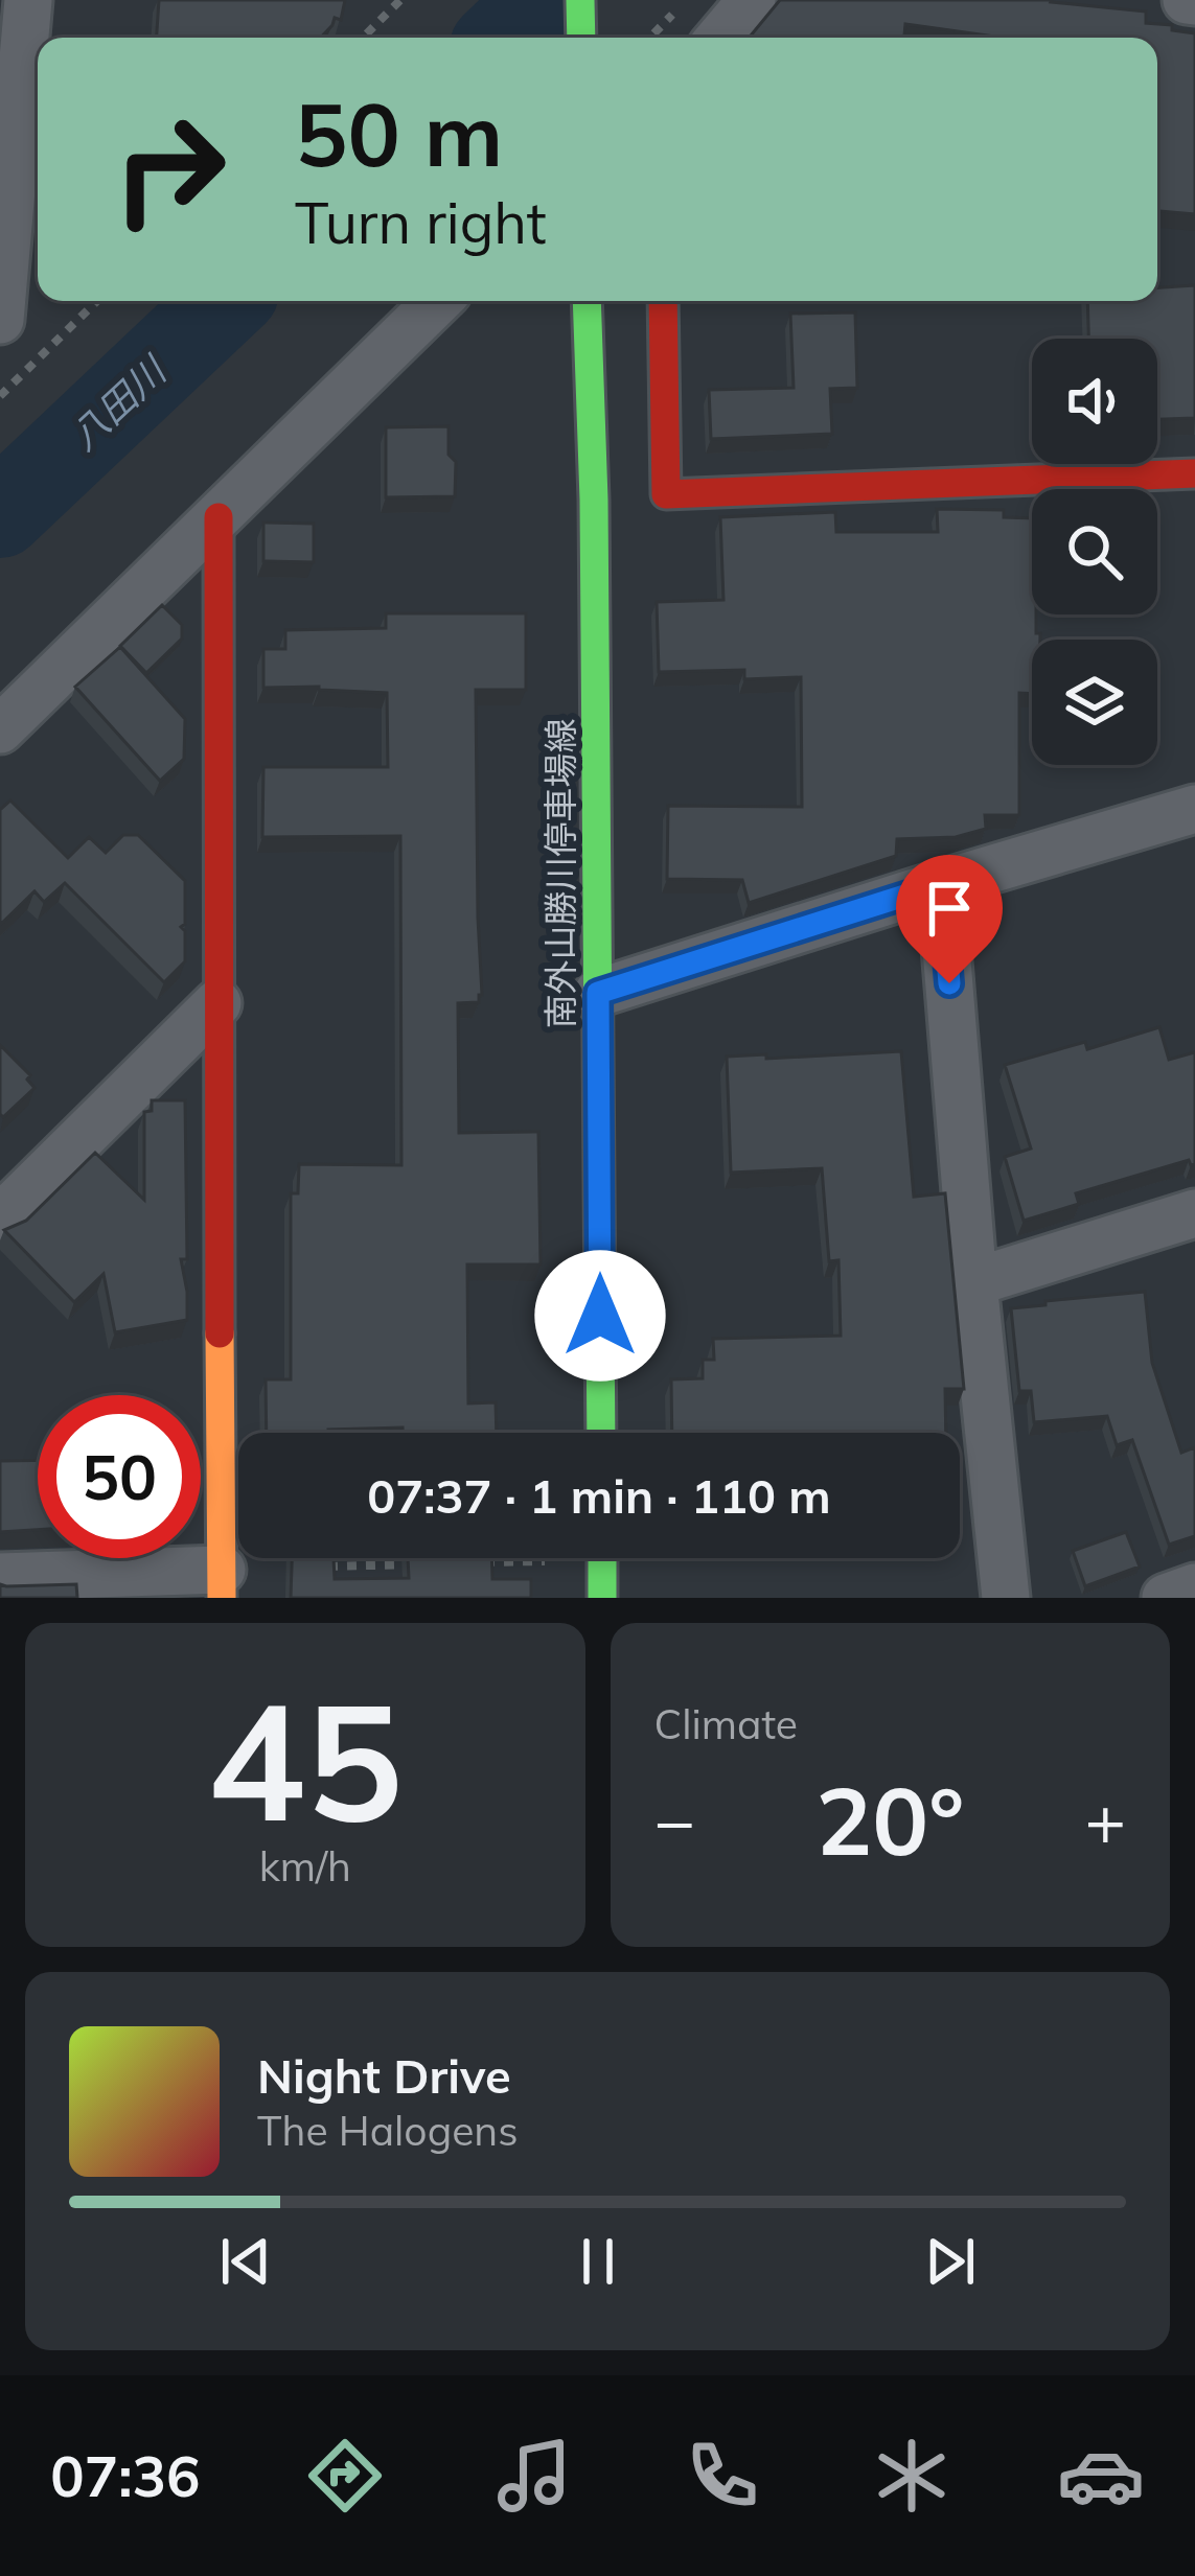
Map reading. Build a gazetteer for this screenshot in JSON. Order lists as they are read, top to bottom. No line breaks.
{"streets":{"street":["南外山勝川停車場線"]},"water":["八田川"],"page":{"turn":["50 m","Turn right"],"limit":"50","trip":"07:37 · 1 min · 110 m","tile":[["45","km/h"],"Climate"],"heat":["−","20°","+"],"song":["Night Drive","The Halogens"],"tabs":"07:36"}}
